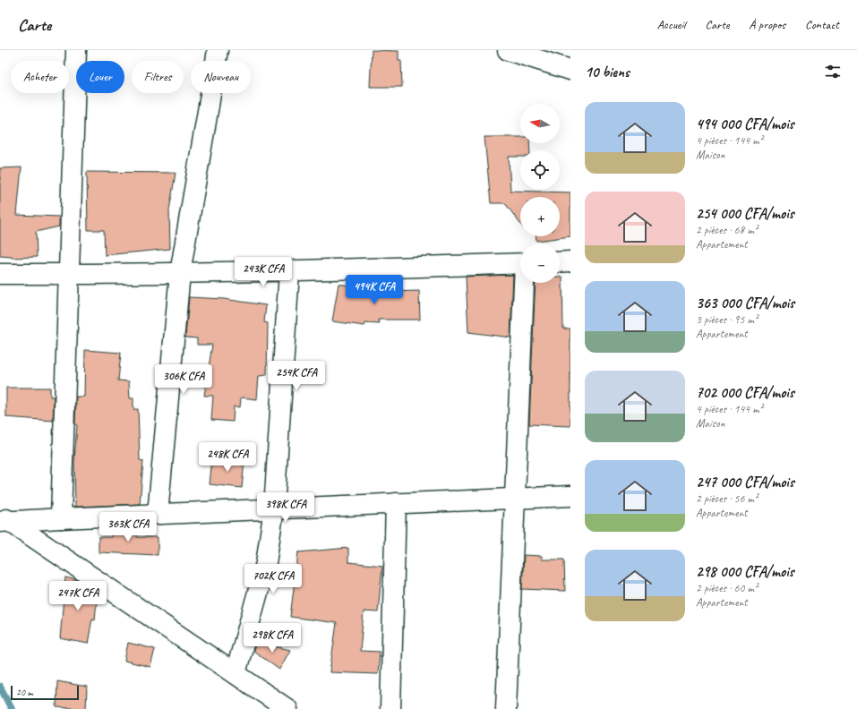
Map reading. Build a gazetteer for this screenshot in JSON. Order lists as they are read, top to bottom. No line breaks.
{"scale_bar":"20 m","north":"left","page":{"header":"Carte","nav":["Accueil","Carte","À propos","Contact"],"heading":"10 biens","chip":["Acheter","Louer","Filtres","Nouveau"],"list":[{"name":"494 000 CFA/mois","note":"4 pièces · 144 m² · Maison"},{"name":"254 000 CFA/mois","note":"2 pièces · 68 m² · Appartement"},{"name":"363 000 CFA/mois","note":"3 pièces · 95 m² · Appartement"},{"name":"702 000 CFA/mois","note":"4 pièces · 144 m² · Maison"},{"name":"247 000 CFA/mois","note":"2 pièces · 56 m² · Appartement"},{"name":"298 000 CFA/mois","note":"2 pièces · 60 m² · Appartement"}],"map_buttons":["+","−"],"price":["243K CFA","494K CFA","254K CFA","306K CFA","248K CFA","398K CFA","363K CFA","702K CFA","247K CFA","298K CFA"],"scale":"20 m"}}
